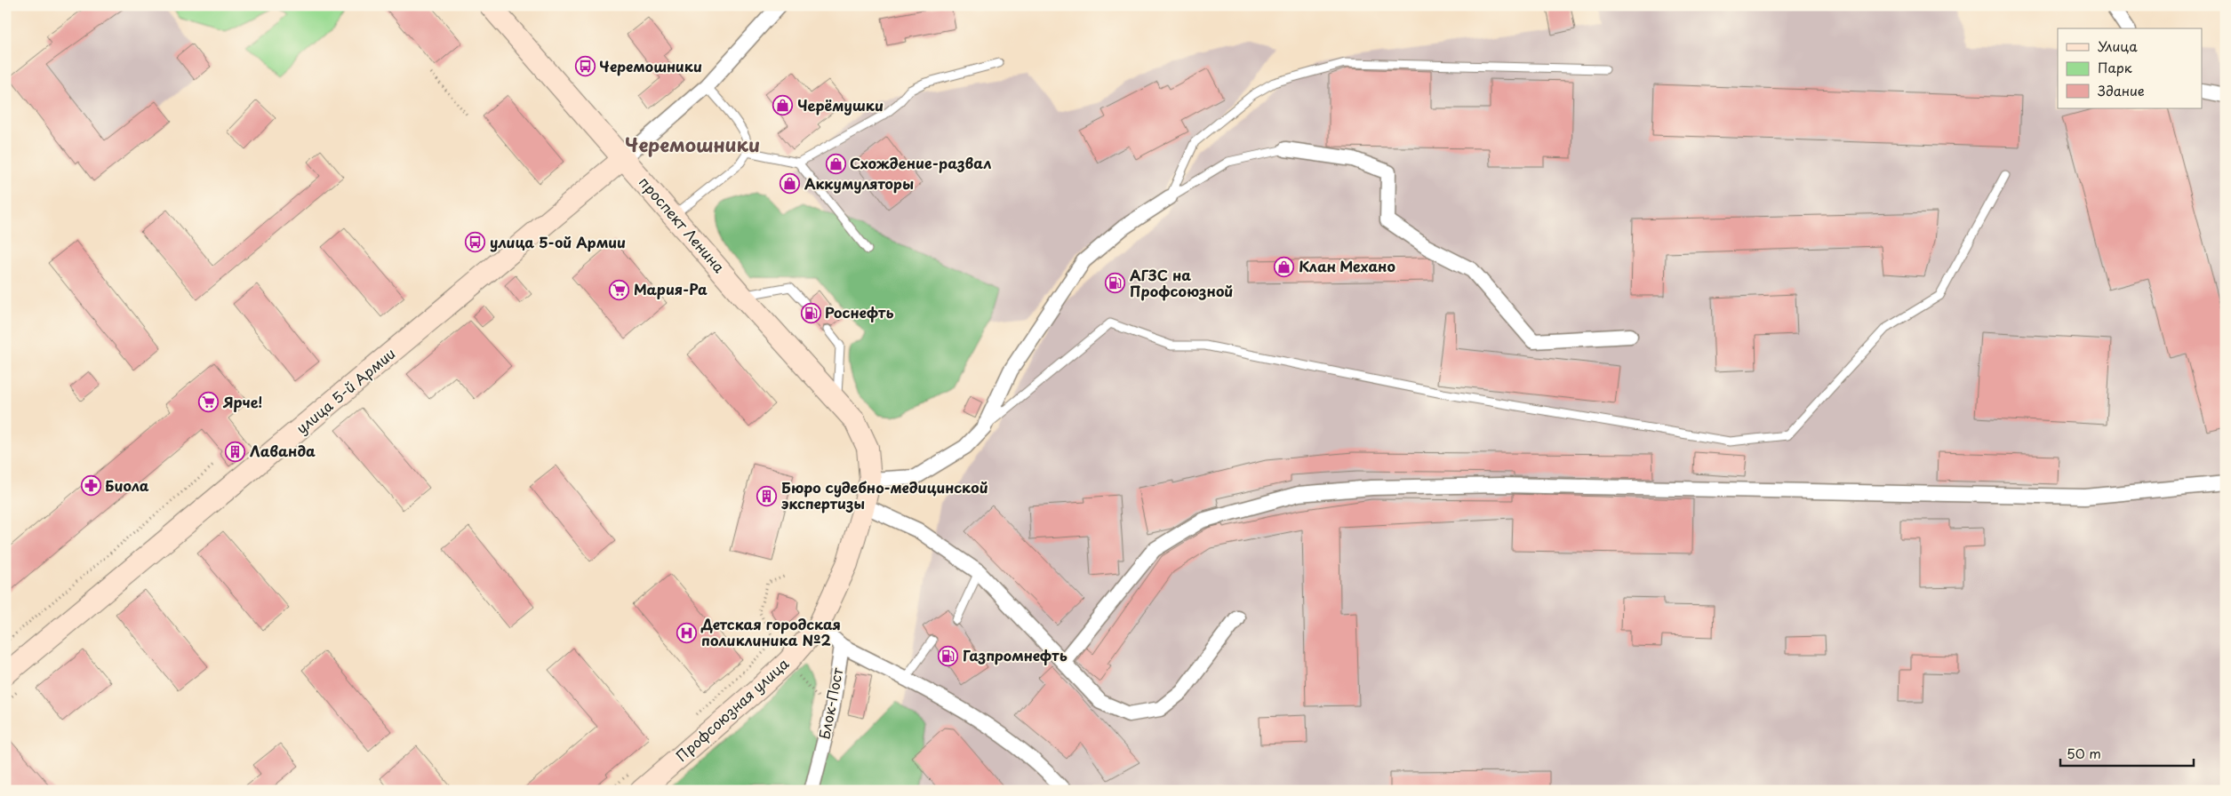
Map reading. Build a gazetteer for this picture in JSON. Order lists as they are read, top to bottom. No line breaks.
{"streets":{"main road":["проспект Ленина","улица 5-й Армии","Профсоюзная улица"],"street":["Блок-Пост"]},"crossings":[["проспект Ленина","улица 5-й Армии"],["проспект Ленина","Профсоюзная улица"]],"districts":["Черемошники"],"places":{"bus stop":["Черемошники","улица 5-ой Армии"],"shop":["Черёмушки","Схождение-развал","Аккумуляторы","Клан Механо"],"fuel station":["АГЗС на Профсоюзной","Роснефть","Газпромнефть"],"supermarket":["Мария-Ра","Ярче!"],"building":["Лаванда","Бюро судебно-медицинской экспертизы"],"pharmacy":["Биола"],"hospital":["Детская городская поликлиника №2"]},"legend":["Улица","Парк","Здание"],"scale_bar":"50 m"}
